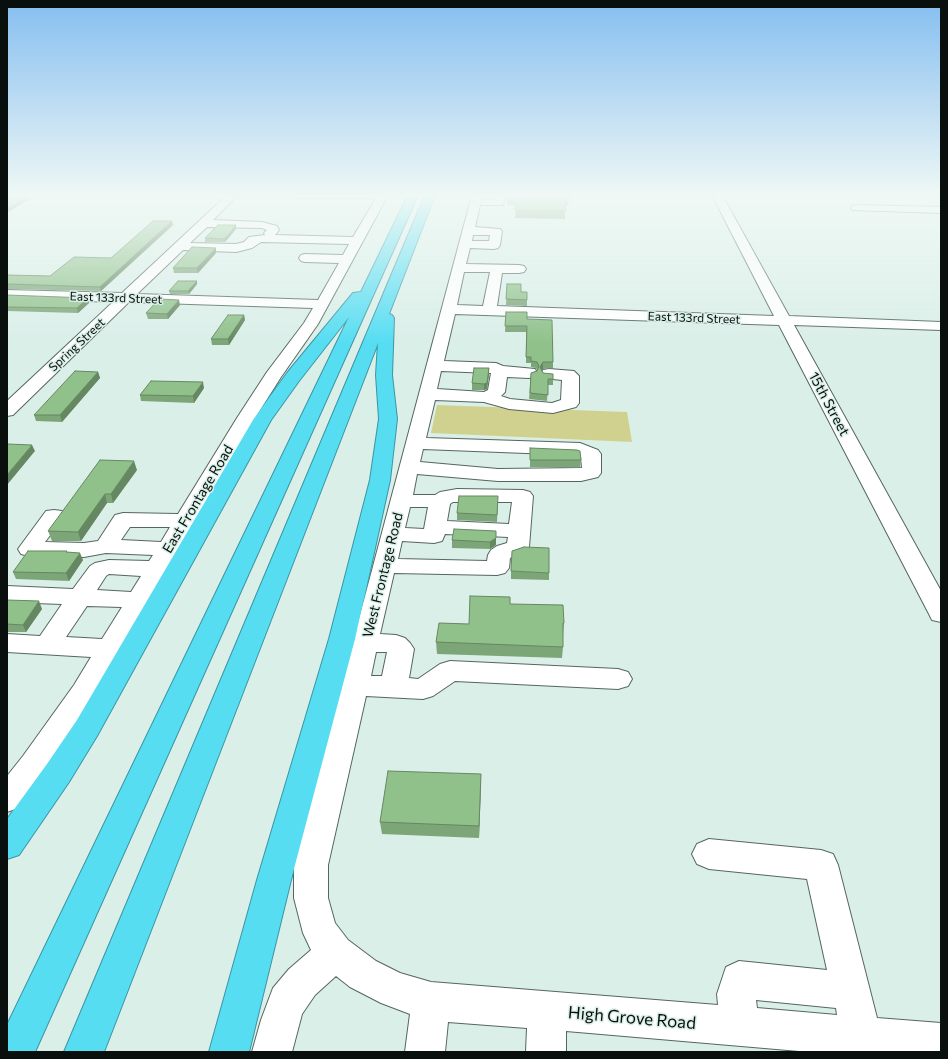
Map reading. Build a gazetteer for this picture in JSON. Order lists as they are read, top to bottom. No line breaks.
{"streets":{"street":["East 133rd Street","Spring Street","15th Street","East Frontage Road","West Frontage Road","High Grove Road"]},"crossings":[["East 133rd Street","Spring Street"],["East 133rd Street","15th Street"],["East 133rd Street","East Frontage Road"],["East 133rd Street","West Frontage Road"],["West Frontage Road","High Grove Road"]]}
